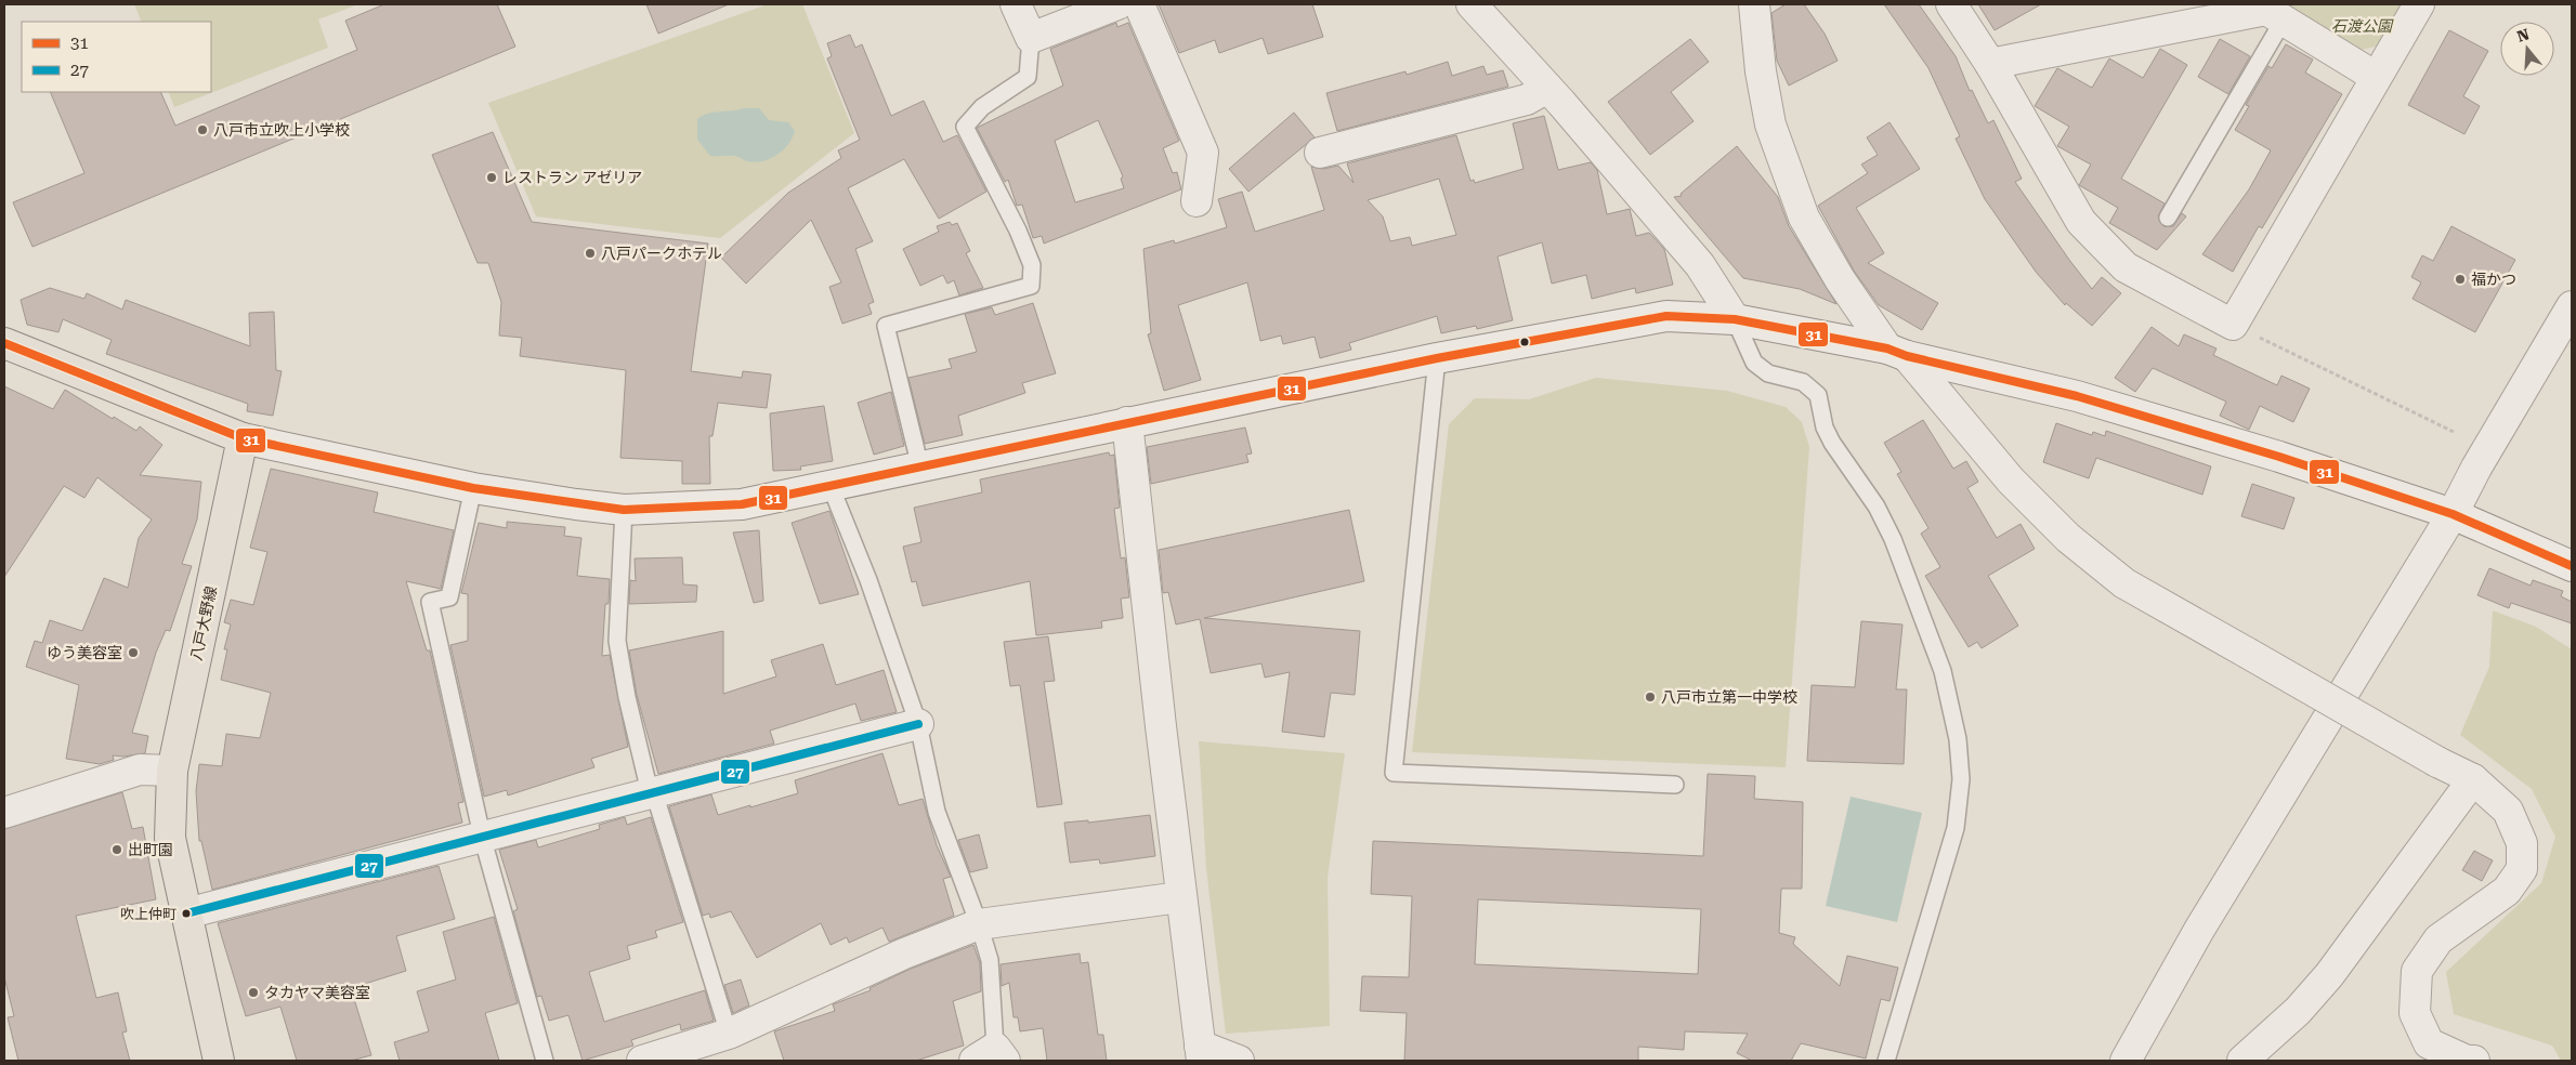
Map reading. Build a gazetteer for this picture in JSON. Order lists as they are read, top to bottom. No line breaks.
{"streets":{"main road":["八戸大野線"]},"parks":["石渡公園"],"places":["八戸市立吹上小学校","レストラン アゼリア","八戸パークホテル","福かつ","ゆう美容室","八戸市立第一中学校","出町園","吹上仲町","タカヤマ美容室"],"lines":["transit line 31","transit line 27"],"legend":["31","27"],"north":"top"}
